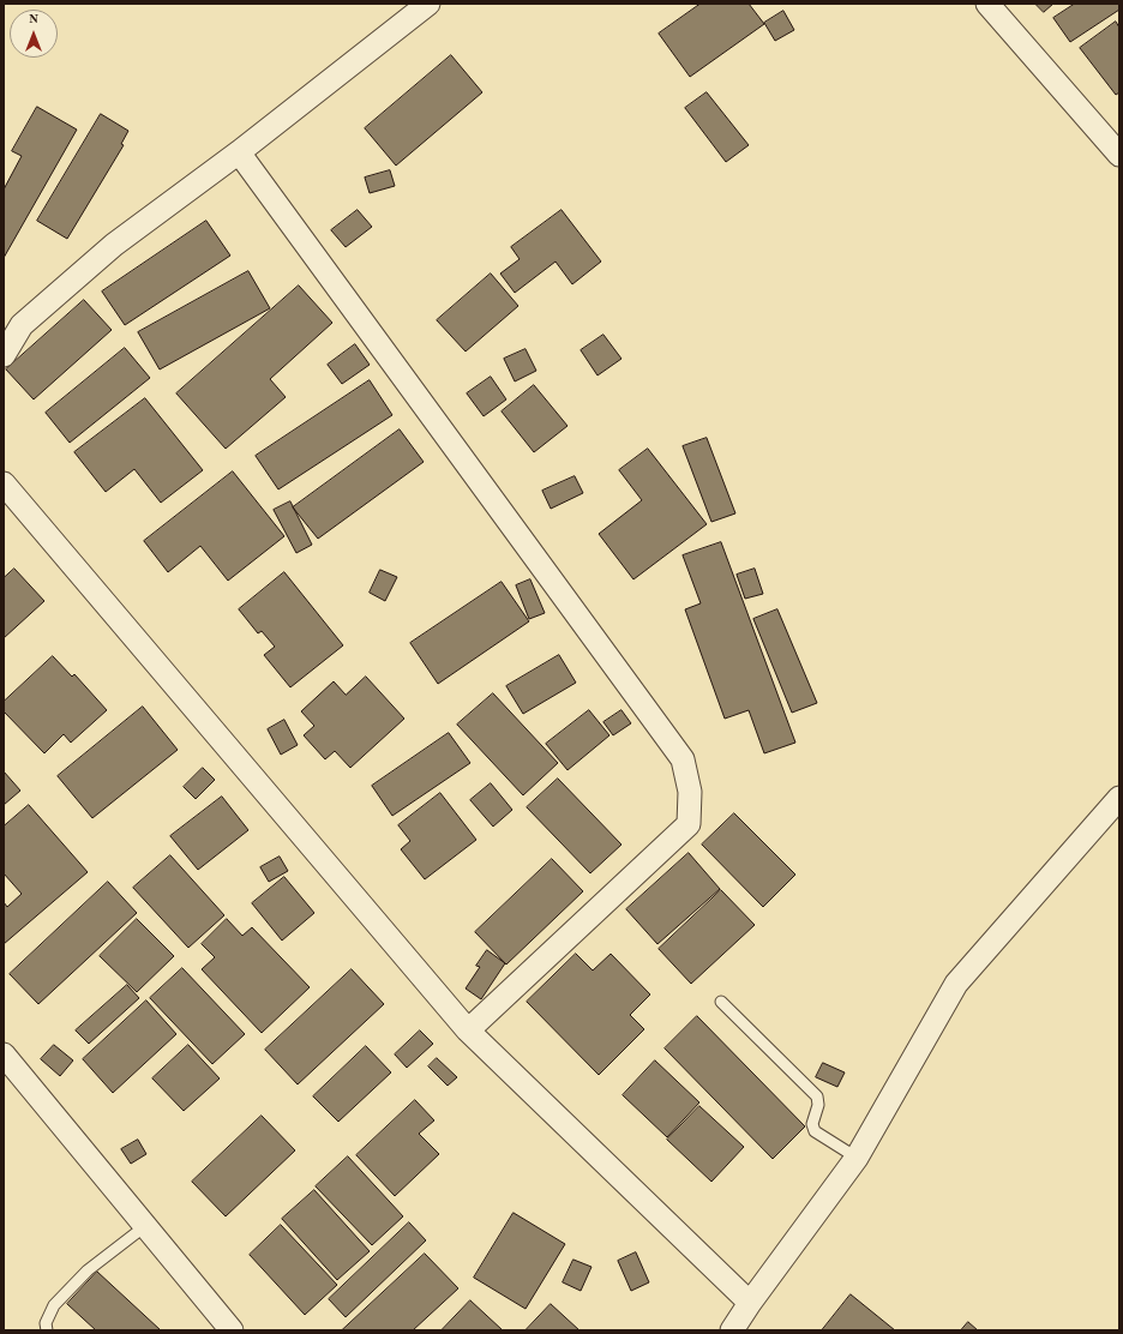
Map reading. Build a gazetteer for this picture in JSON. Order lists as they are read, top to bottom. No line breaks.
{"north":"top"}
